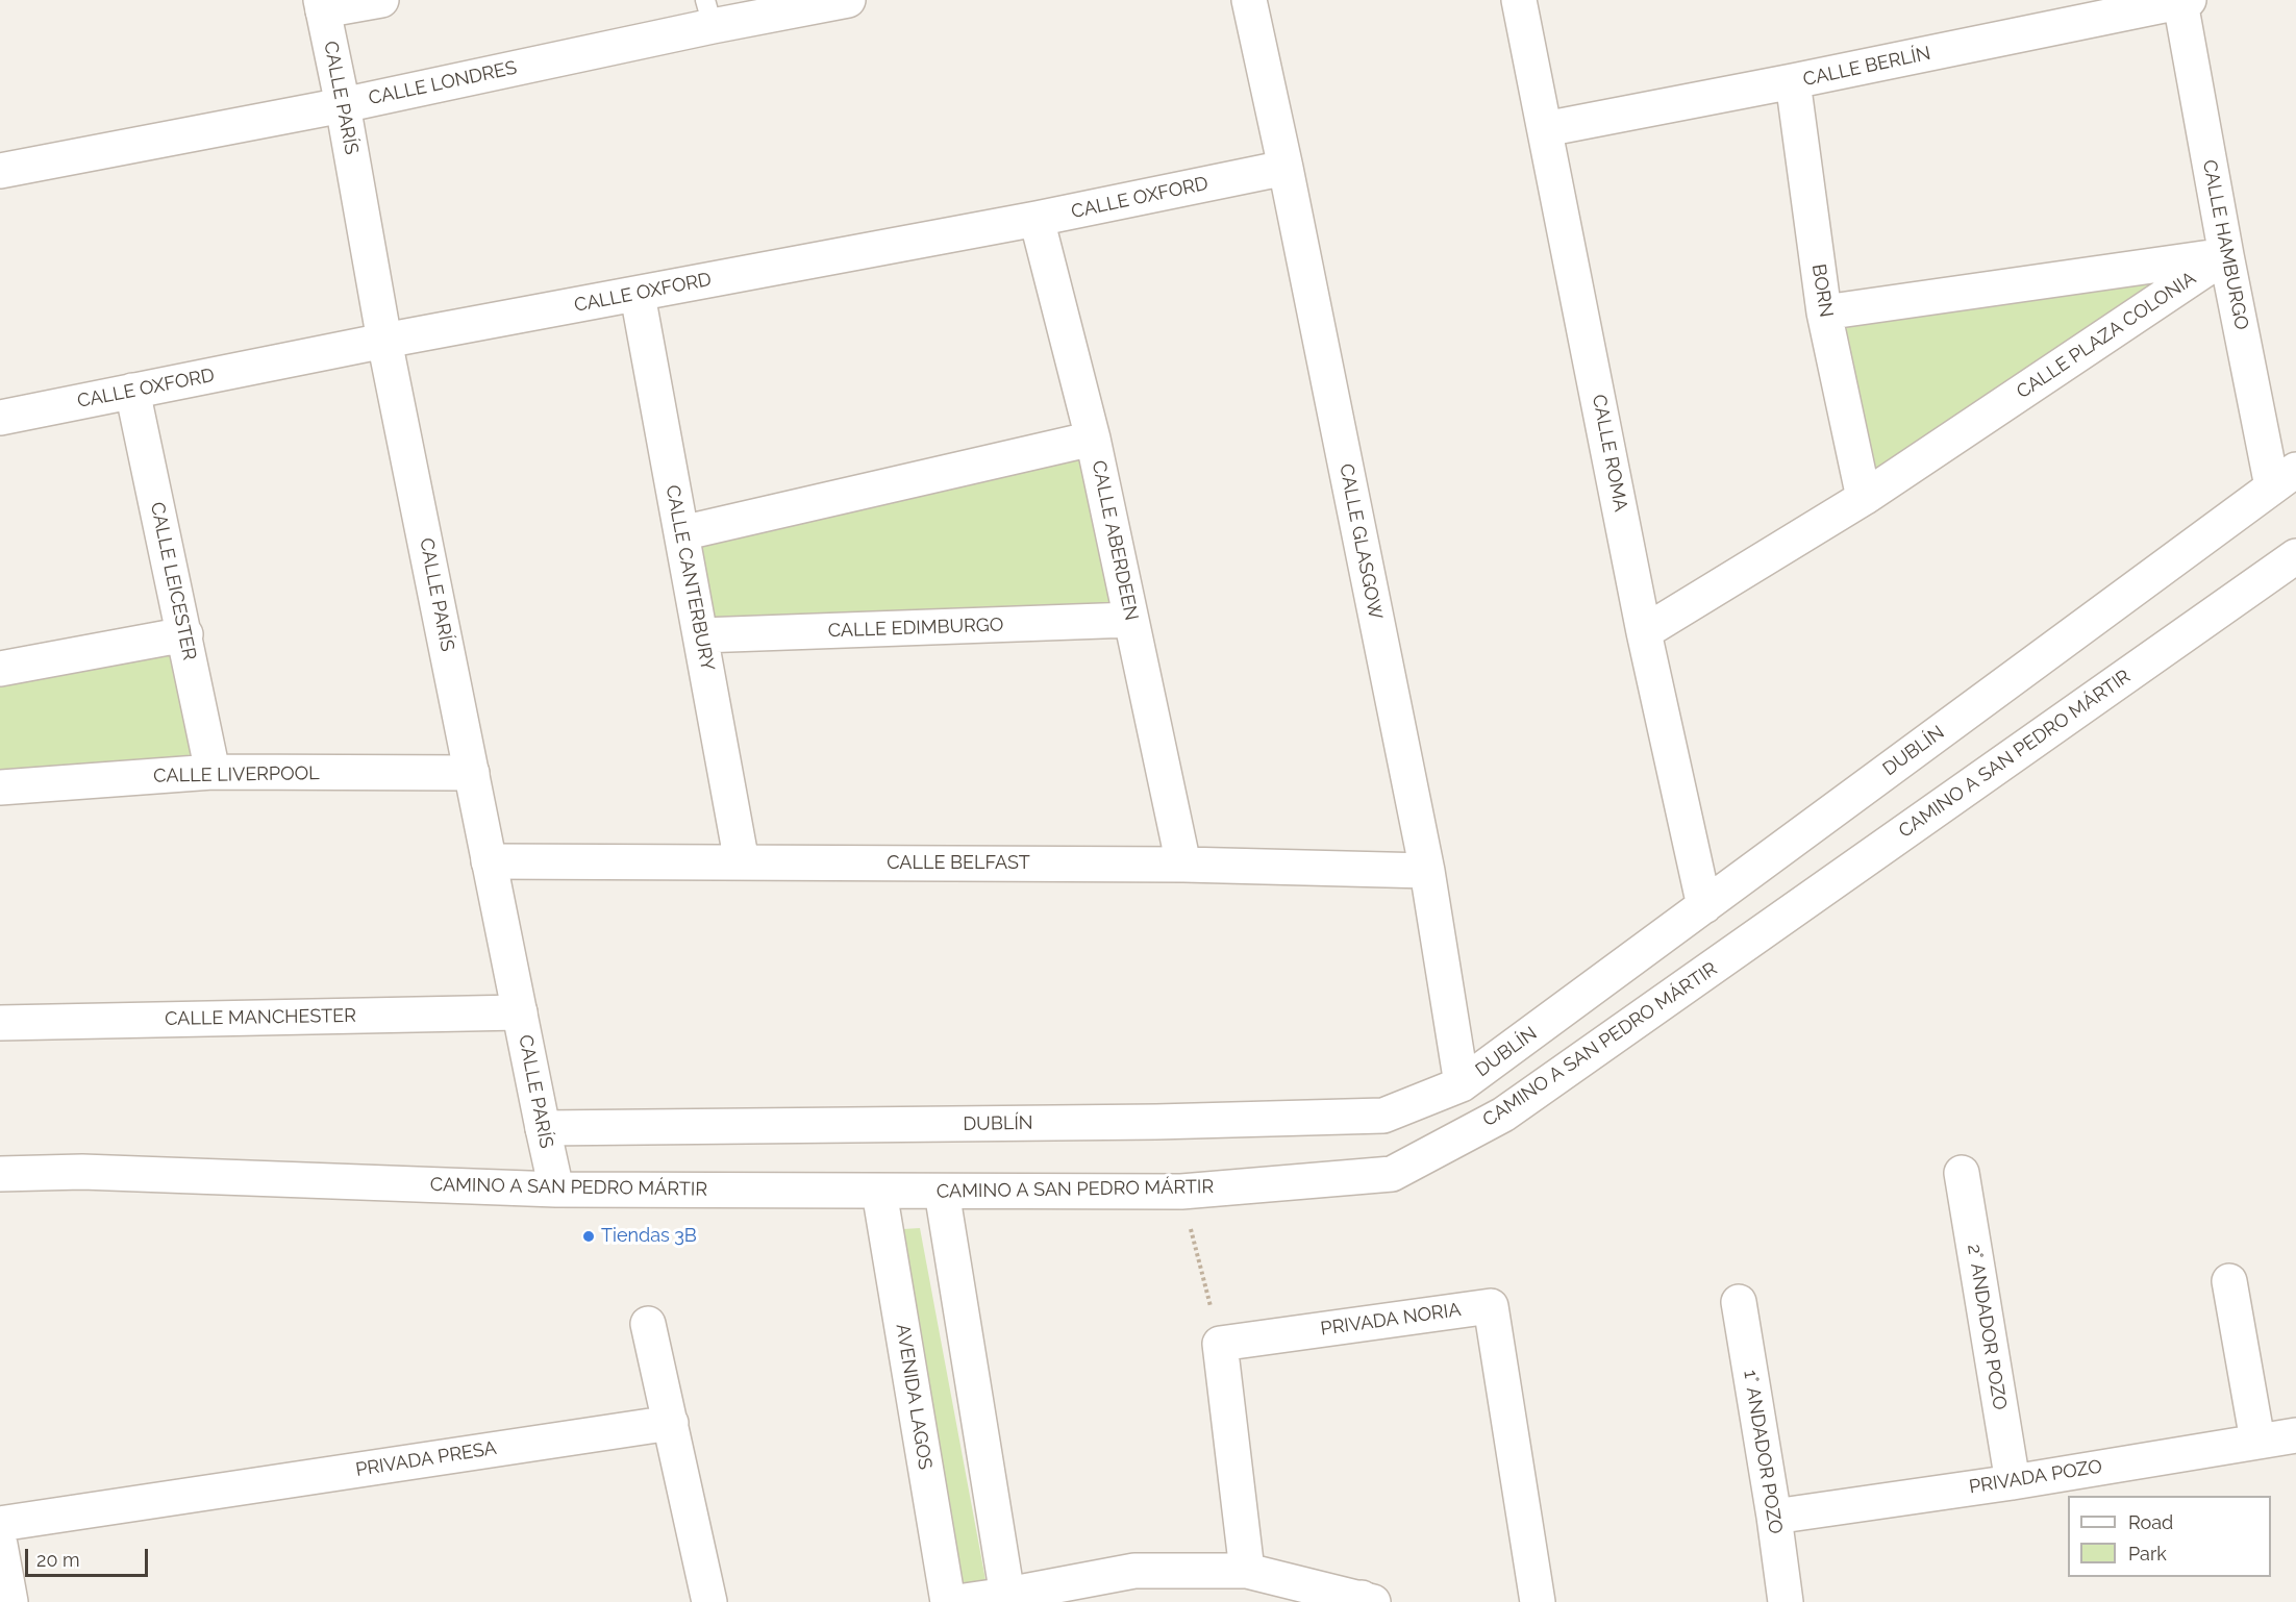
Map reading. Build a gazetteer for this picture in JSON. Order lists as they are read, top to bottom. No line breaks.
{"streets":{"street":["CALLE BERLÍN","CALLE LONDRES","CALLE PARÍS","CALLE OXFORD","CALLE HAMBURGO","BORN","CALLE PLAZA COLONIA","CALLE ROMA","CALLE ABERDEEN","CALLE GLASGOW","CALLE CANTERBURY","CALLE LEICESTER","CALLE EDIMBURGO","DUBLÍN","CAMINO A SAN PEDRO MÁRTIR","CALLE LIVERPOOL","CALLE BELFAST","CALLE MANCHESTER","PRIVADA NORIA","2° ANDADOR POZO","AVENIDA LAGOS","1° ANDADOR POZO","PRIVADA PRESA","PRIVADA POZO"]},"crossings":[["CALLE BERLÍN","CALLE HAMBURGO"],["CALLE BERLÍN","BORN"],["CALLE BERLÍN","CALLE ROMA"],["CALLE LONDRES","CALLE PARÍS"],["CALLE PARÍS","CALLE OXFORD"],["CALLE PARÍS","DUBLÍN"],["CALLE PARÍS","CAMINO A SAN PEDRO MÁRTIR"],["CALLE PARÍS","CALLE LIVERPOOL"],["CALLE PARÍS","CALLE BELFAST"],["CALLE PARÍS","CALLE MANCHESTER"],["CALLE OXFORD","CALLE ABERDEEN"],["CALLE OXFORD","CALLE GLASGOW"],["CALLE OXFORD","CALLE CANTERBURY"],["CALLE OXFORD","CALLE LEICESTER"],["CALLE HAMBURGO","CALLE PLAZA COLONIA"],["CALLE HAMBURGO","DUBLÍN"],["BORN","CALLE PLAZA COLONIA"],["CALLE PLAZA COLONIA","CALLE ROMA"],["CALLE ROMA","DUBLÍN"],["CALLE ABERDEEN","CALLE EDIMBURGO"],["CALLE ABERDEEN","CALLE BELFAST"],["CALLE GLASGOW","DUBLÍN"],["CALLE GLASGOW","CALLE BELFAST"],["CALLE CANTERBURY","CALLE EDIMBURGO"],["CALLE CANTERBURY","CALLE BELFAST"],["CALLE LEICESTER","CALLE LIVERPOOL"],["CAMINO A SAN PEDRO MÁRTIR","AVENIDA LAGOS"],["2° ANDADOR POZO","PRIVADA POZO"],["1° ANDADOR POZO","PRIVADA POZO"]],"places":["Tiendas 3B"],"legend":["Road","Park"],"scale_bar":"20 m"}
